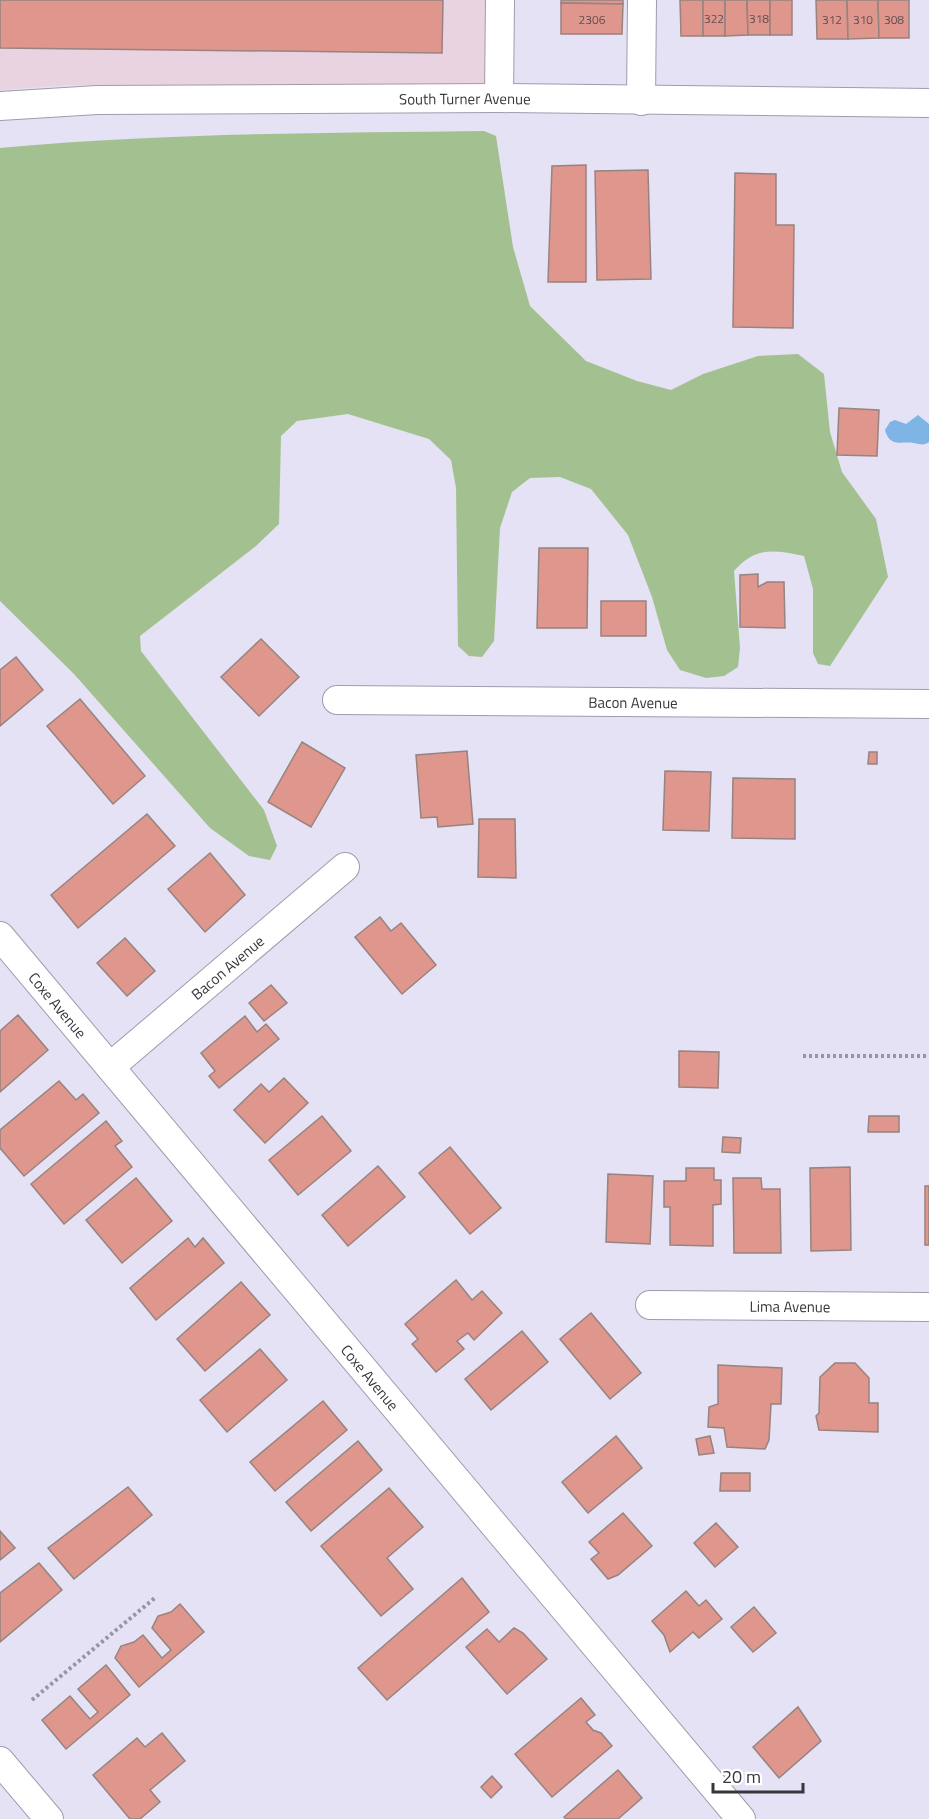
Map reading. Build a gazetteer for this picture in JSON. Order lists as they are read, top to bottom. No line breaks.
{"streets":{"street":["South Turner Avenue","Bacon Avenue","Coxe Avenue","Lima Avenue"]},"crossings":[["Bacon Avenue","Coxe Avenue"]],"house_numbers":["322","318","2306","312","310","308"],"scale_bar":"20 m"}
